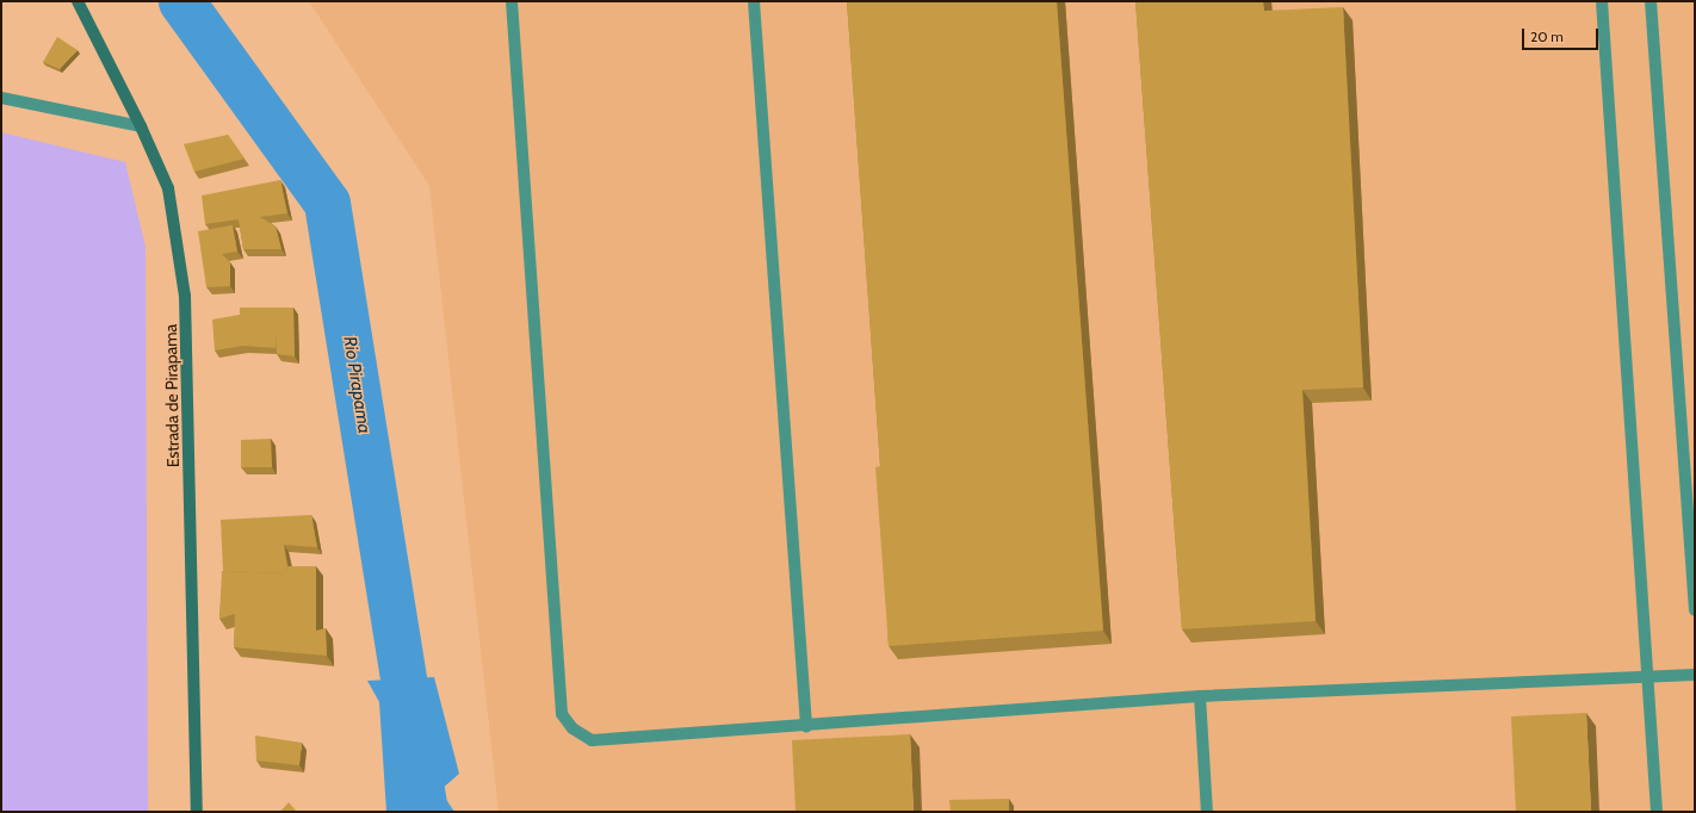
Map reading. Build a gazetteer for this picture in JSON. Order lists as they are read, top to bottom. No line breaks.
{"streets":{"main road":["Estrada de Pirapama"]},"water":["Rio Pirapama"],"scale_bar":"20 m"}
